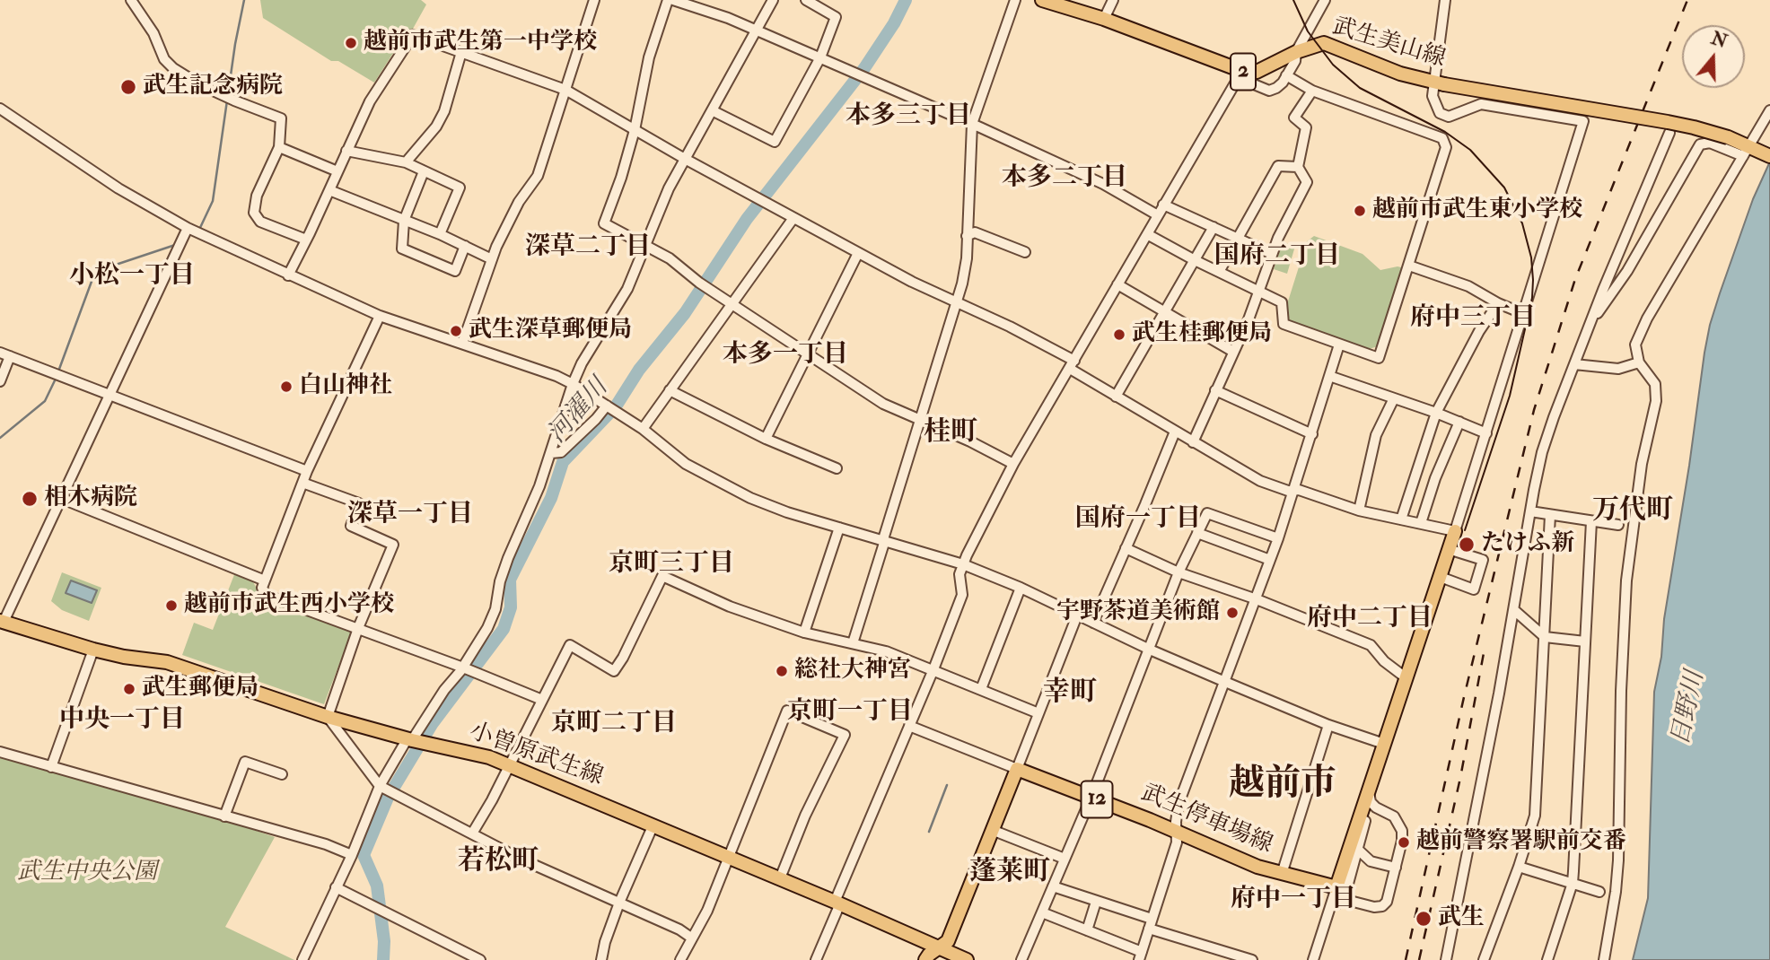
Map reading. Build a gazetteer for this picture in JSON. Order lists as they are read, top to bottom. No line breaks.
{"streets":{"main road":["武生美山線","2","小曽原武生線","12","武生停車場線"]},"crossings":[["武生美山線","2"]],"districts":["本多三丁目","本多二丁目","深草二丁目","国府二丁目","小松一丁目","府中三丁目","本多一丁目","桂町","万代町","深草一丁目","国府一丁目","京町三丁目","府中二丁目","幸町","京町一丁目","中央一丁目","京町二丁目","越前市","若松町","蓬莱町","府中一丁目"],"water":["河濯川","日野川"],"parks":["武生中央公園"],"places":["越前市武生第一中学校","武生記念病院","越前市武生東小学校","武生深草郵便局","武生桂郵便局","白山神社","相木病院","たけふ新","越前市武生西小学校","宇野茶道美術館","総社大神宮","武生郵便局","越前警察署駅前交番","武生"],"north":"top"}
